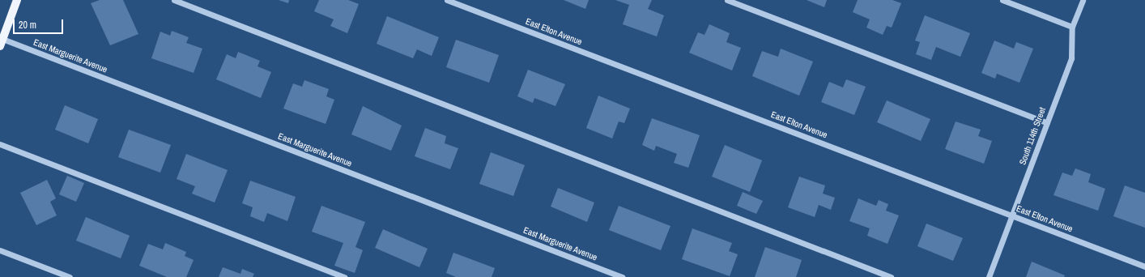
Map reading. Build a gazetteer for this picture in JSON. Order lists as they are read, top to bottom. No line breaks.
{"streets":{"street":["East Elton Avenue","East Marguerite Avenue","South 114th Street"]},"crossings":[["East Elton Avenue","South 114th Street"]],"scale_bar":"20 m"}
